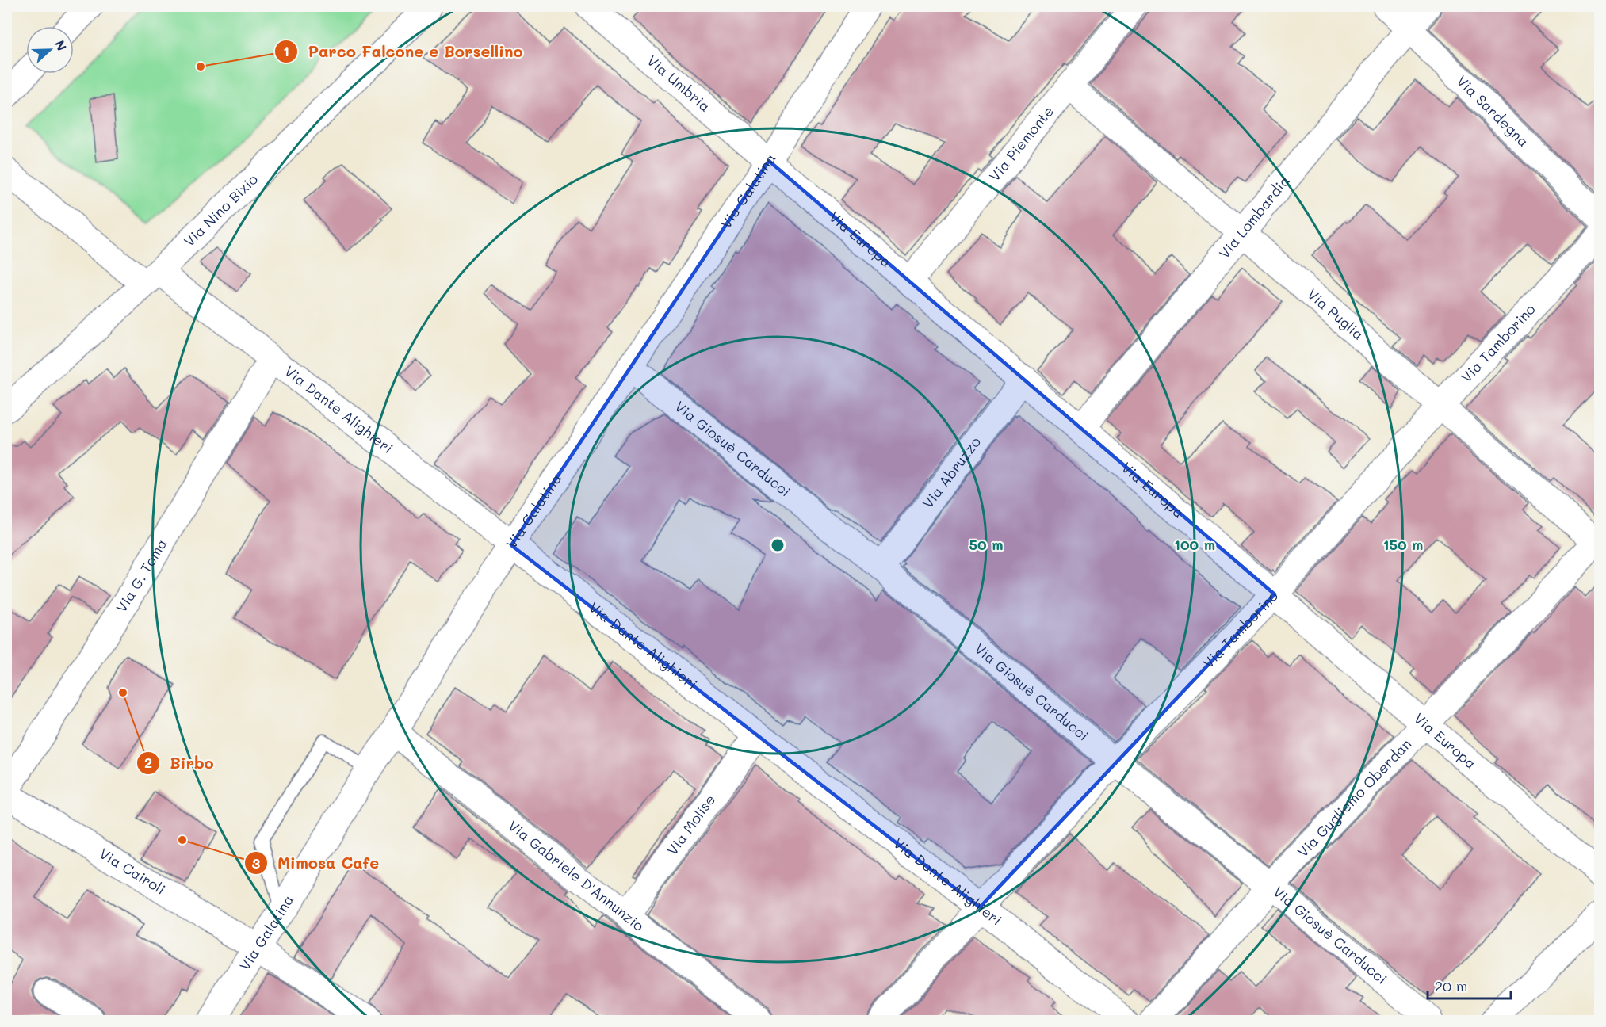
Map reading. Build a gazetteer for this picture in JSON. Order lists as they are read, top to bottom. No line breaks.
{"streets":{"street":["Via Umbria","Via Sardegna","Via Piemonte","Via Galatina","Via Nino Bixio","Via Lombardia","Via Europa","Via Puglia","Via Tamborino","Via Dante Alighieri","Via Giosuè Carducci","Via Abruzzo","Via G. Toma","Via Gugliemo Oberdan","Via Molise","Via Cairoli","Via Gabriele D'Annunzio"]},"crossings":[["Via Umbria","Via Galatina"],["Via Umbria","Via Europa"],["Via Sardegna","Via Lombardia"],["Via Piemonte","Via Europa"],["Via Piemonte","Via Puglia"],["Via Galatina","Via Europa"],["Via Galatina","Via Dante Alighieri"],["Via Galatina","Via Giosuè Carducci"],["Via Galatina","Via Cairoli"],["Via Galatina","Via Gabriele D'Annunzio"],["Via Nino Bixio","Via Dante Alighieri"],["Via Lombardia","Via Europa"],["Via Lombardia","Via Puglia"],["Via Europa","Via Tamborino"],["Via Europa","Via Abruzzo"],["Via Europa","Via Gugliemo Oberdan"],["Via Puglia","Via Tamborino"],["Via Puglia","Via Gugliemo Oberdan"],["Via Tamborino","Via Dante Alighieri"],["Via Tamborino","Via Giosuè Carducci"],["Via Dante Alighieri","Via G. Toma"],["Via Dante Alighieri","Via Molise"],["Via Giosuè Carducci","Via Abruzzo"],["Via Giosuè Carducci","Via Gugliemo Oberdan"],["Via Molise","Via Gabriele D'Annunzio"]],"places":["Parco Falcone e Borsellino","Birbo","Mimosa Cafe"],"scale_bar":"20 m","north":"right","rings":["50 m","100 m","150 m"]}
